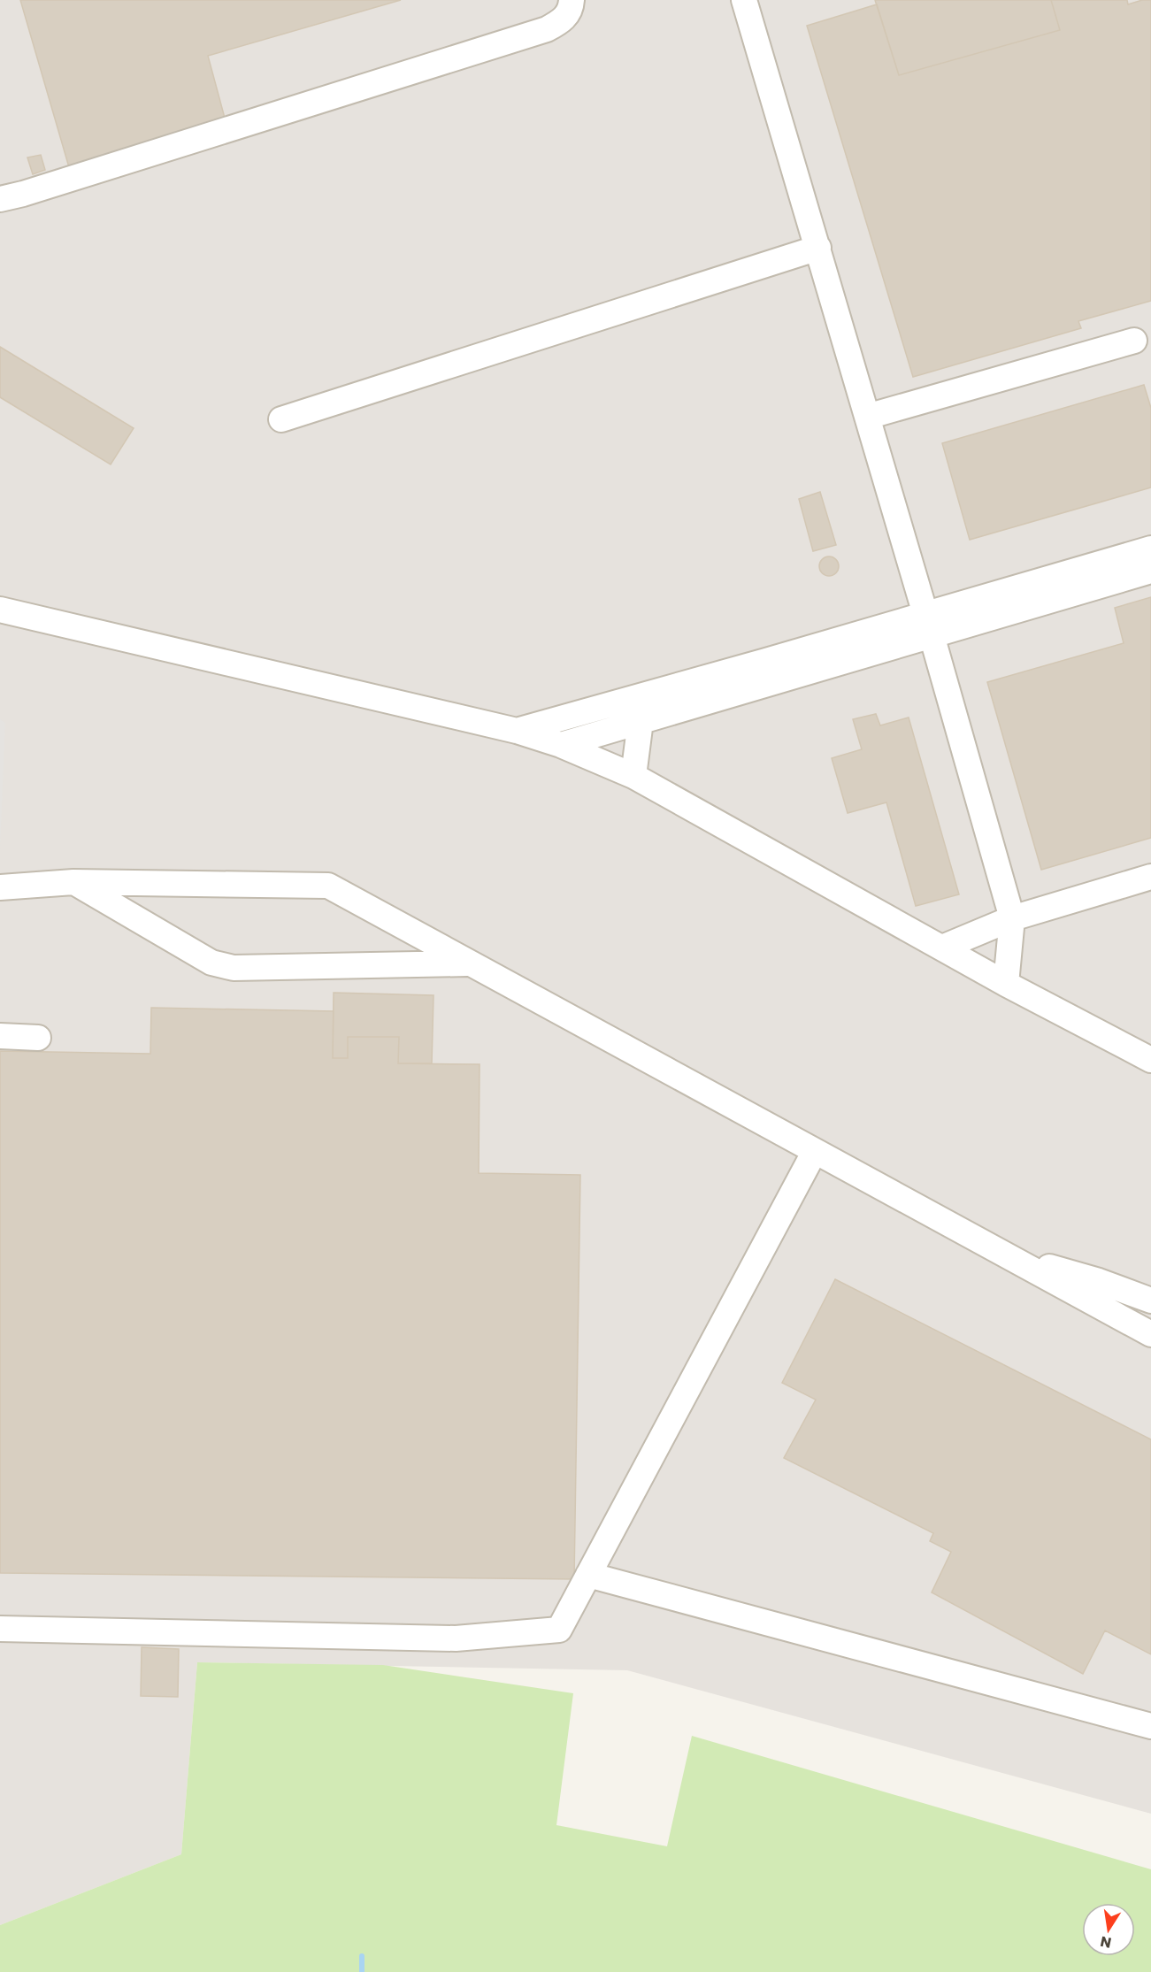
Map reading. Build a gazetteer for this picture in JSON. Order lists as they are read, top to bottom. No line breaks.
{"north":"bottom"}
